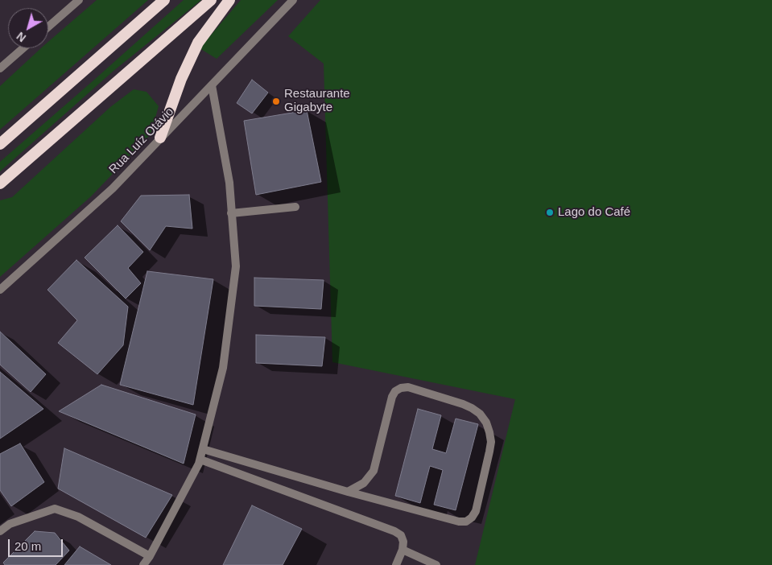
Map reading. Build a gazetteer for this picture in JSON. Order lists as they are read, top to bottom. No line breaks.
{"streets":{"street":["Rua Luíz Otávio"]},"places":["Restaurante Gigabyte","Lago do Café"],"scale_bar":"20 m","north":"bottom left"}
